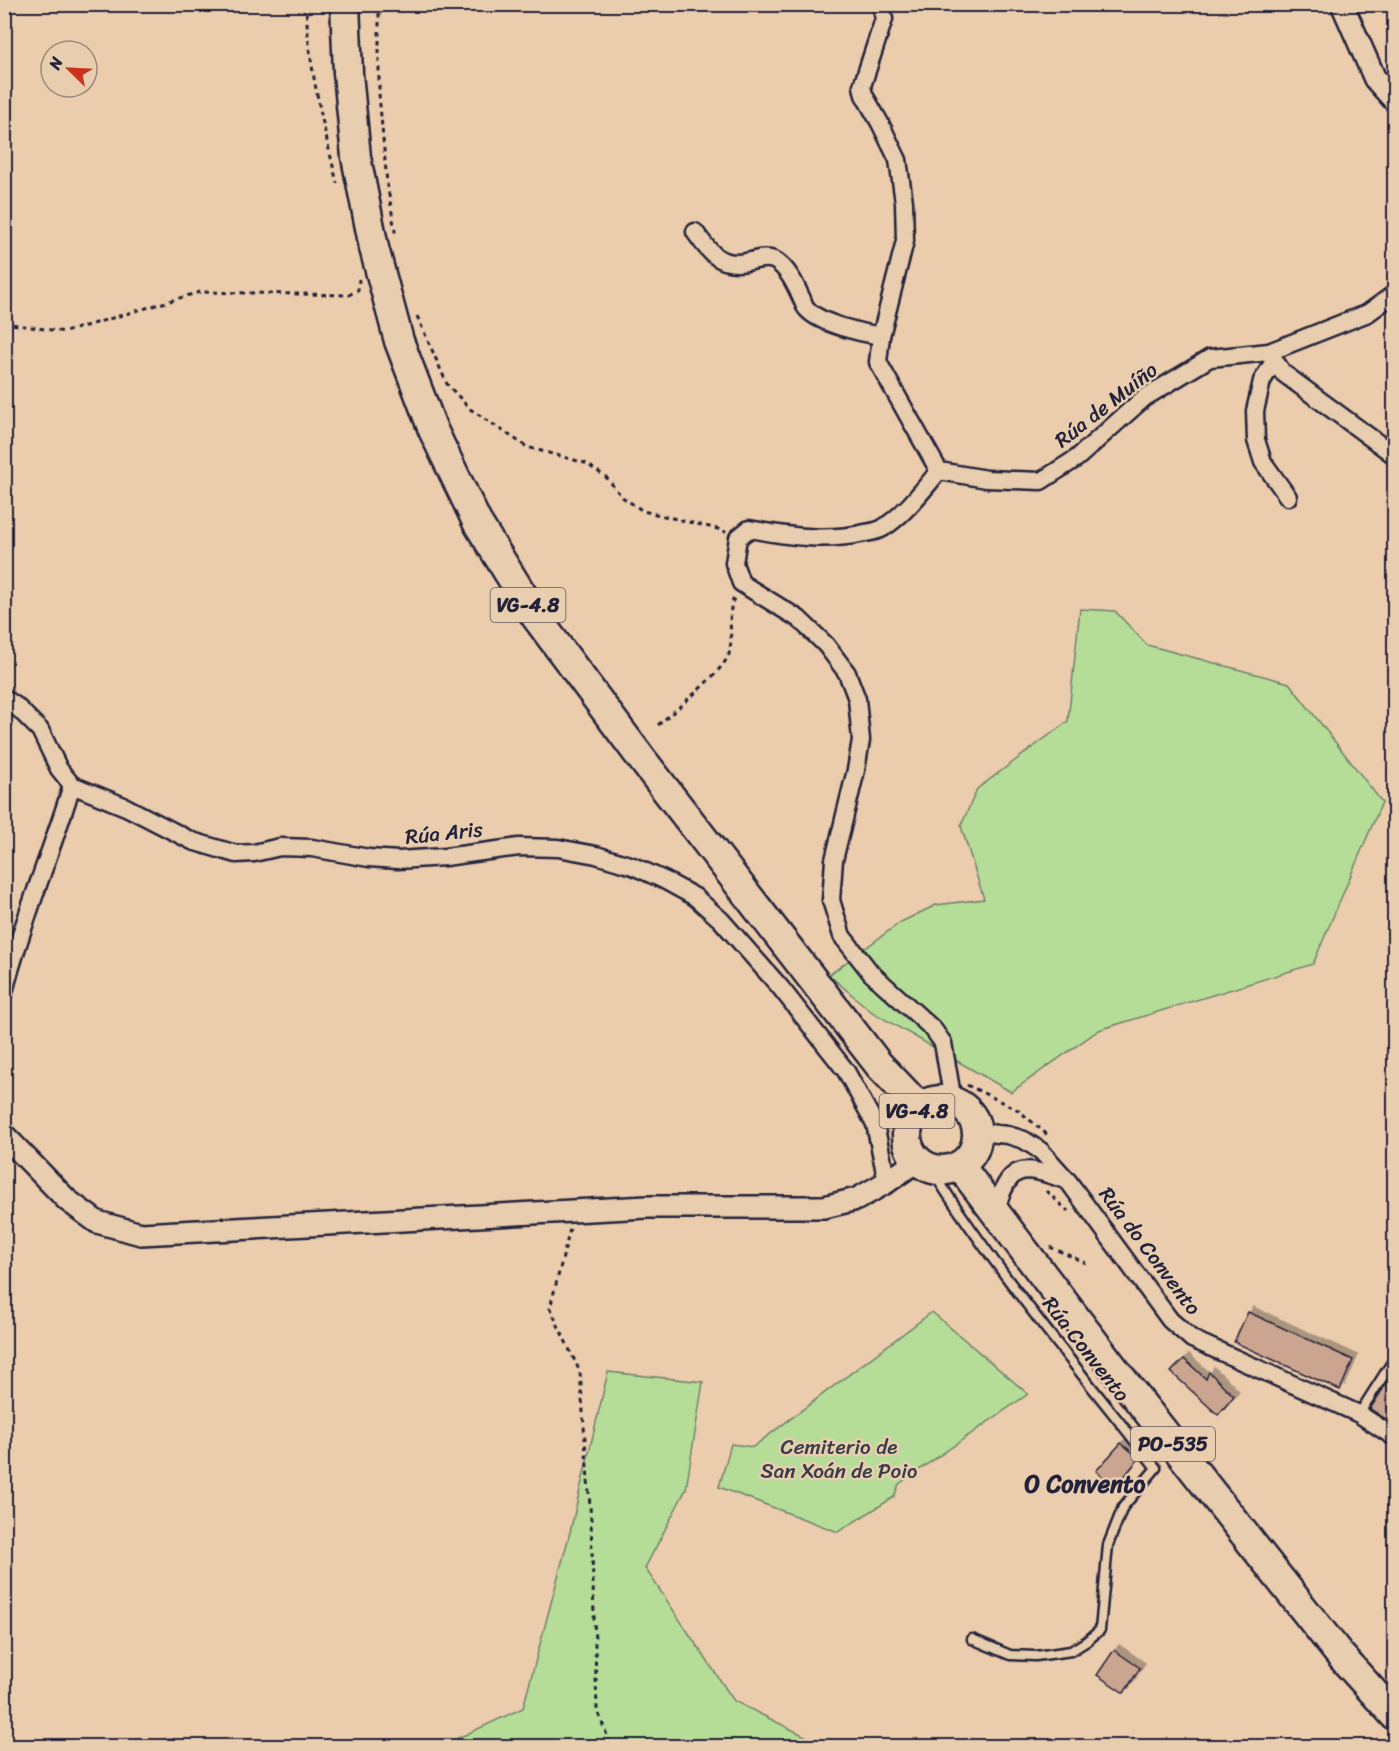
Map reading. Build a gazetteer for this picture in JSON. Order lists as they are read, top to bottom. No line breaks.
{"streets":{"highway":["VG-4.8","PO-535"],"street":["Rúa de Muíño","Rúa Aris","Rúa do Convento"],"lane":["Rúa Convento"]},"crossings":[["VG-4.8","Rúa do Convento"],["VG-4.8","Rúa Convento"],["VG-4.8","PO-535"],["Rúa do Convento","Rúa Convento"],["Rúa do Convento","PO-535"],["Rúa Convento","PO-535"]],"districts":["O Convento"],"parks":["Cemiterio de San Xoán de Poio"],"north":"top left"}
